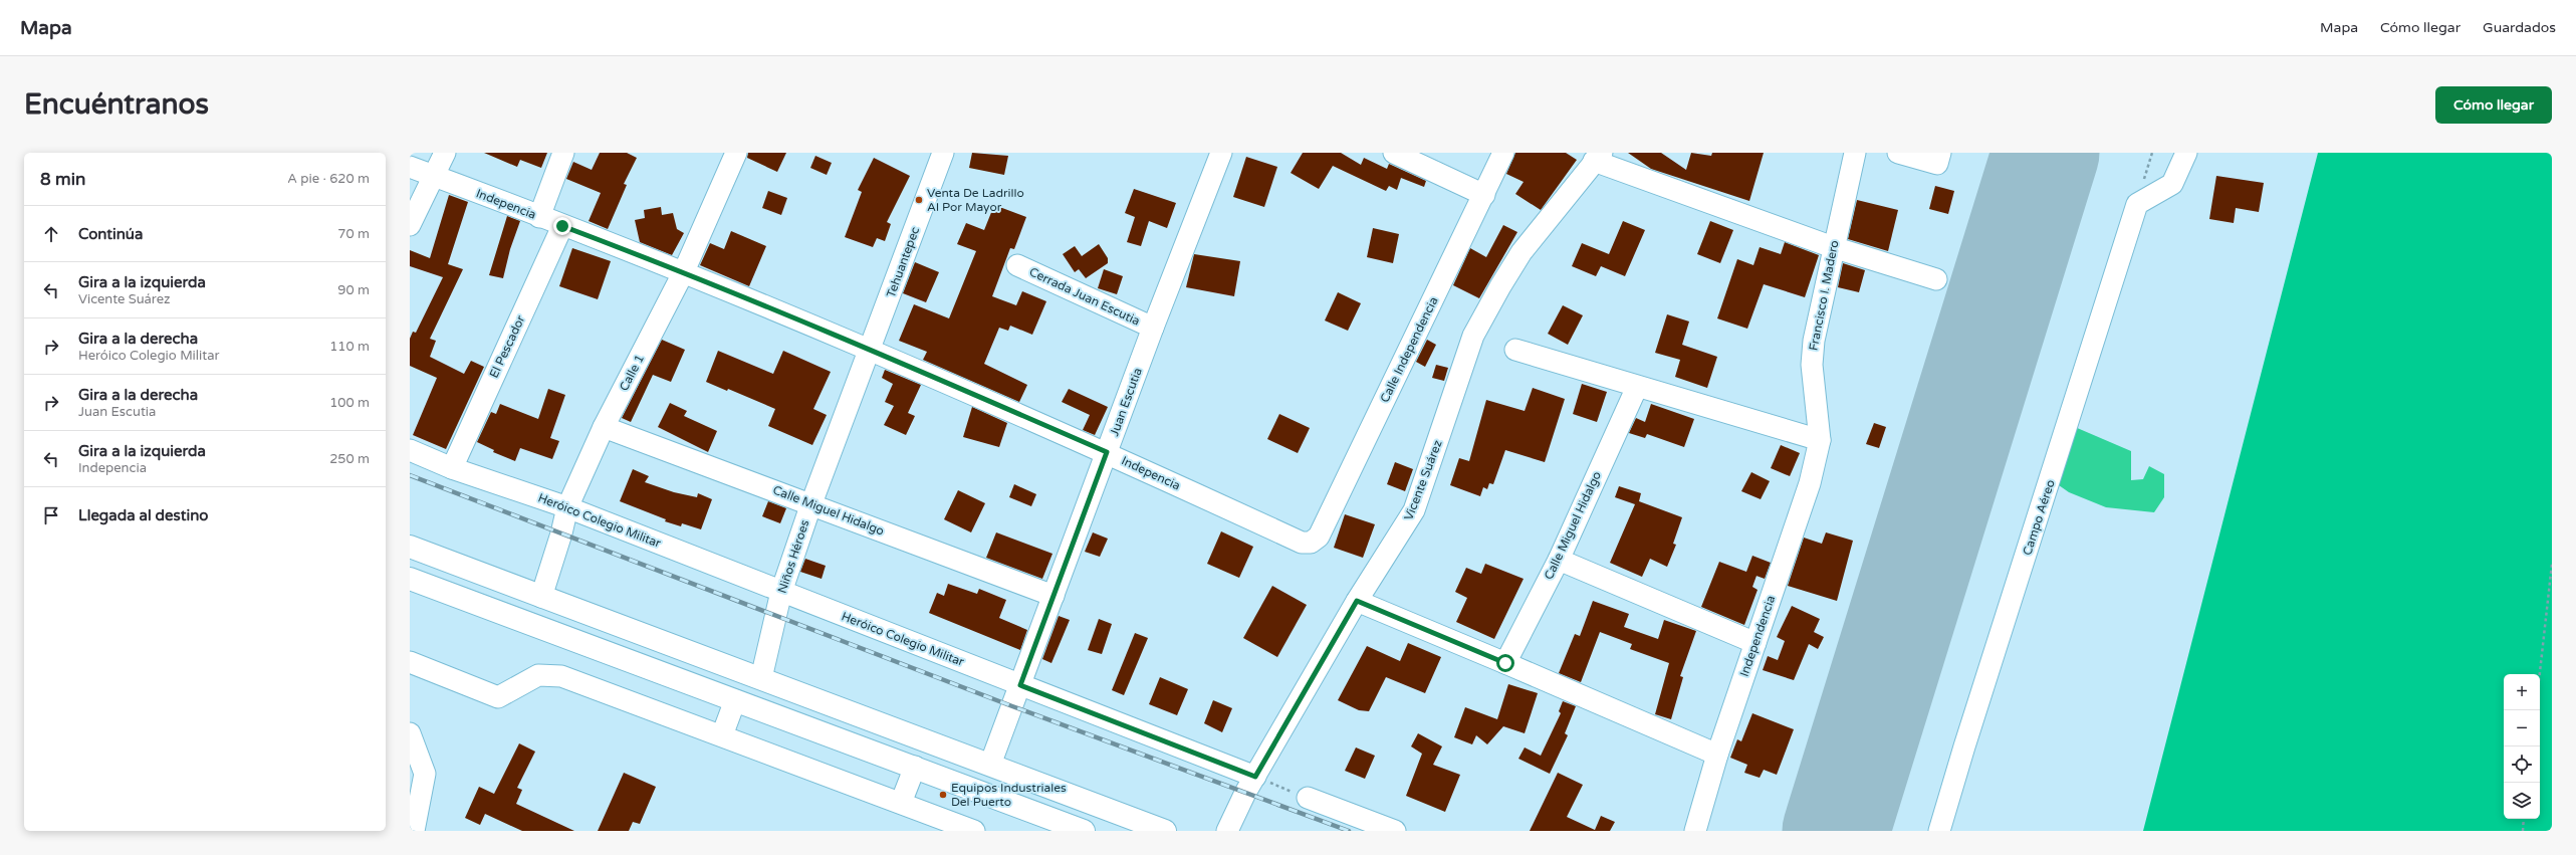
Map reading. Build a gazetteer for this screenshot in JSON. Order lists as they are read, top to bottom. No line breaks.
{"streets":{"street":["Indepencia","Tehuantepec","Francisco I. Madero","Cerrada Juan Escutia","El Pescador","Calle Independencia","Calle 1","Juan Escutia","Vicente Suárez","Calle Miguel Hidalgo","Campo Aéreo","Heróico Colegio Militar","Niños Héroes","Independencia"]},"crossings":[["Indepencia","Tehuantepec"],["Indepencia","El Pescador"],["Indepencia","Calle Independencia"],["Indepencia","Calle 1"],["Indepencia","Juan Escutia"],["Indepencia","Niños Héroes"],["Tehuantepec","Niños Héroes"],["Francisco I. Madero","Independencia"],["Cerrada Juan Escutia","Juan Escutia"],["El Pescador","Heróico Colegio Militar"],["Calle 1","Calle Miguel Hidalgo"],["Calle 1","Heróico Colegio Militar"],["Juan Escutia","Calle Miguel Hidalgo"],["Juan Escutia","Heróico Colegio Militar"],["Vicente Suárez","Heróico Colegio Militar"],["Calle Miguel Hidalgo","Niños Héroes"],["Heróico Colegio Militar","Niños Héroes"]],"places":["Venta De Ladrillo Al Por Mayor","Equipos Industriales Del Puerto"],"page":{"header":"Mapa","nav":["Mapa","Cómo llegar","Guardados"],"buttons":"Cómo llegar","title":"Encuéntranos","heading":["8 min","A pie · 620 m"],"list":[["Continúa","70 m"],["Gira a la izquierda","Vicente Suárez","90 m"],["Gira a la derecha","Heróico Colegio Militar","110 m"],["Gira a la derecha","Juan Escutia","100 m"],["Gira a la izquierda","Indepencia","250 m"],"Llegada al destino"],"map_buttons":["+","−"]}}
